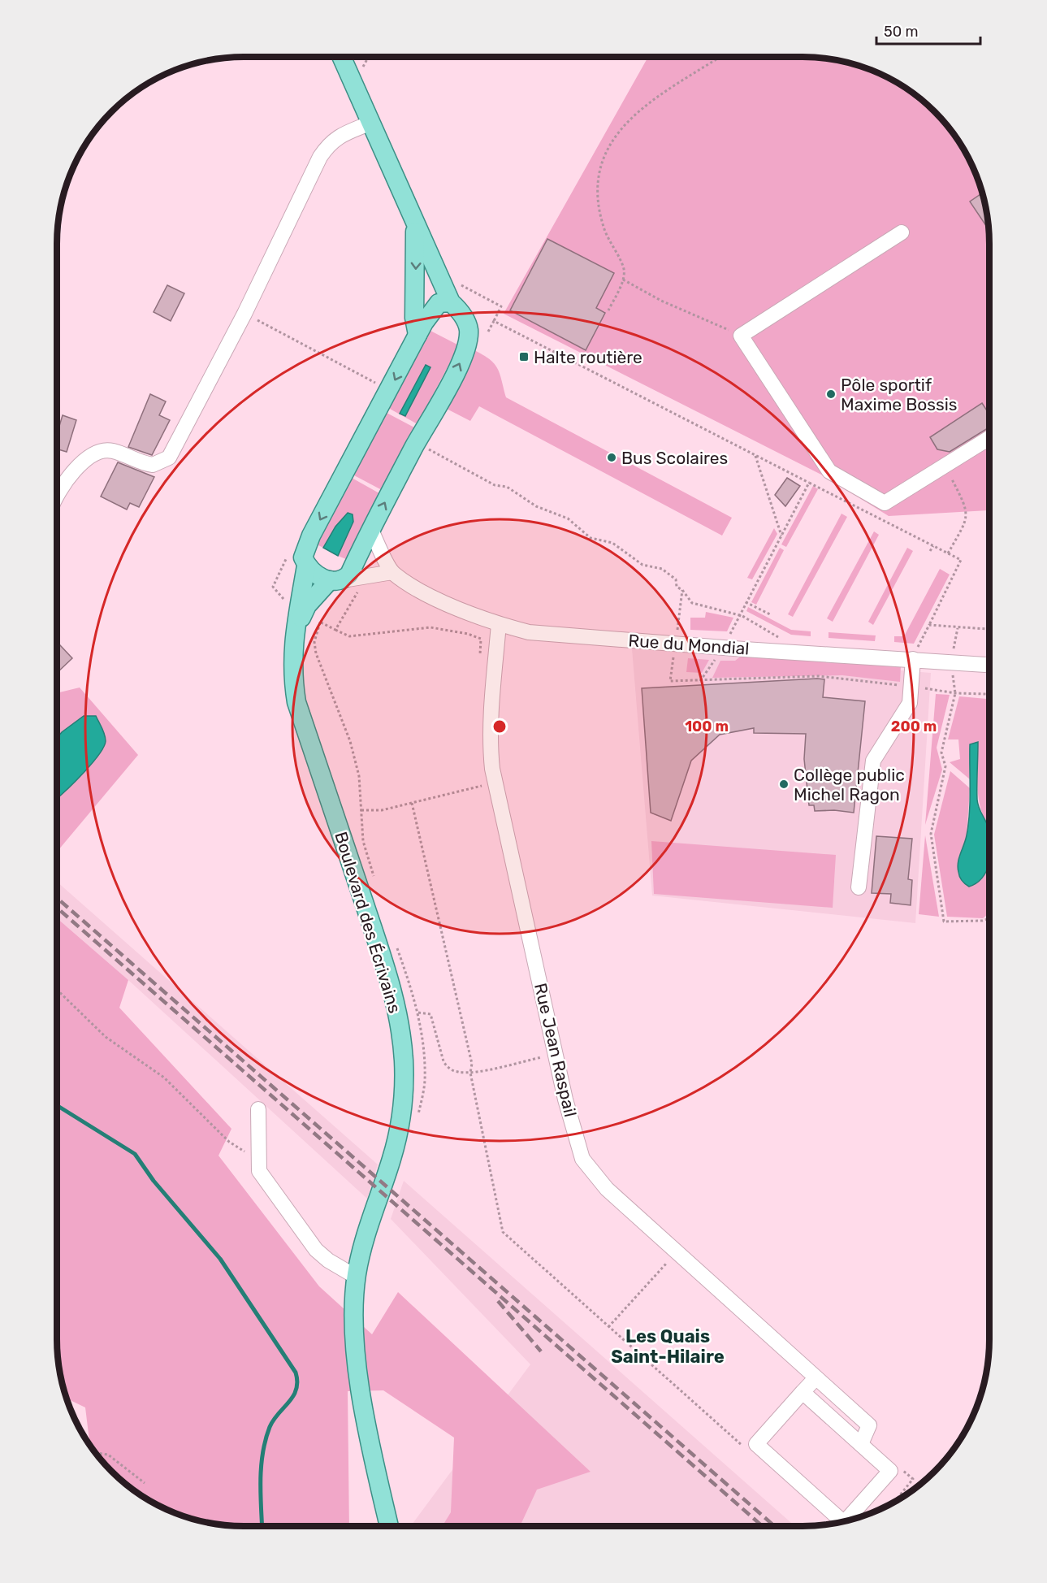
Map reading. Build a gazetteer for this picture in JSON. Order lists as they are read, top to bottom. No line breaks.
{"streets":{"main road":["Boulevard des Écrivains"],"street":["Rue du Mondial","Rue Jean Raspail"]},"crossings":[["Rue du Mondial","Rue Jean Raspail"]],"districts":["Les Quais Saint-Hilaire"],"places":{"transit":["Halte routière"],"other":["Pôle sportif Maxime Bossis","Bus Scolaires","Collège public Michel Ragon"]},"scale_bar":"50 m","rings":["100 m","200 m"]}
